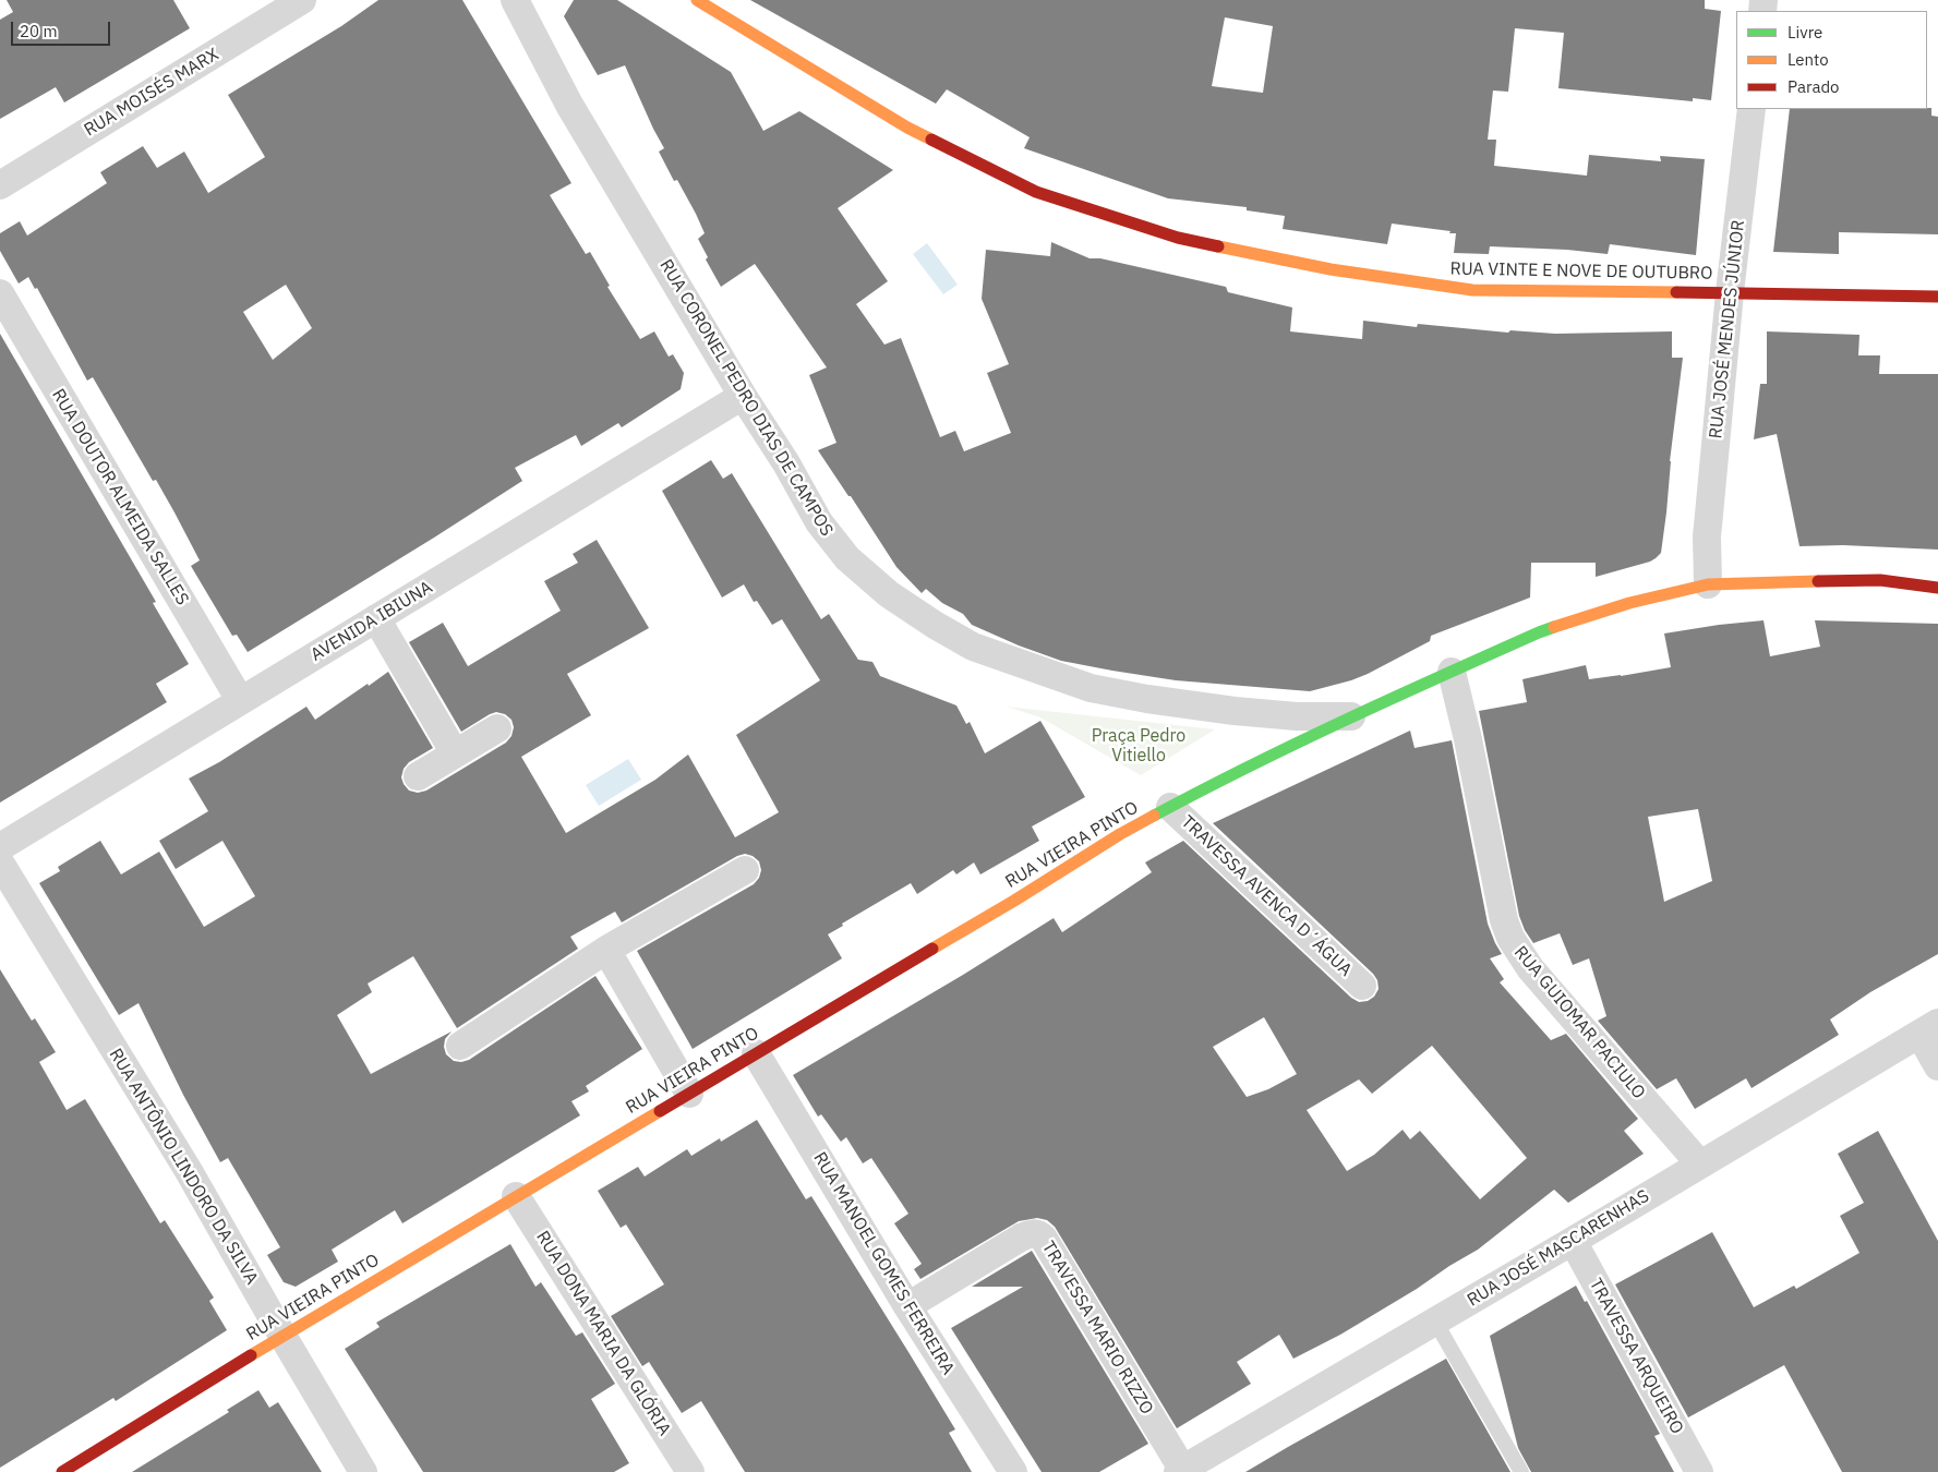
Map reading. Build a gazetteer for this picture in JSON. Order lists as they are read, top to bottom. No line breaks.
{"streets":{"street":["RUA MOISÉS MARX","RUA VINTE E NOVE DE OUTUBRO","RUA JOSÉ MENDES JÚNIOR","RUA CORONEL PEDRO DIAS DE CAMPOS","RUA DOUTOR ALMEIDA SALLES","AVENIDA IBIUNA","RUA VIEIRA PINTO","TRAVESSA AVENCA D´ÁGUA","RUA GUIOMAR PACIULO","RUA ANTÔNIO LINDORO DA SILVA","RUA JOSÉ MASCARENHAS","RUA MANOEL GOMES FERREIRA","TRAVESSA MARIO RIZZO","RUA DONA MARIA DA GLÓRIA","TRAVESSA ARQUEIRO"]},"crossings":[["RUA VINTE E NOVE DE OUTUBRO","RUA JOSÉ MENDES JÚNIOR"],["RUA JOSÉ MENDES JÚNIOR","RUA CORONEL PEDRO DIAS DE CAMPOS"],["RUA CORONEL PEDRO DIAS DE CAMPOS","AVENIDA IBIUNA"],["RUA CORONEL PEDRO DIAS DE CAMPOS","RUA VIEIRA PINTO"],["RUA CORONEL PEDRO DIAS DE CAMPOS","RUA GUIOMAR PACIULO"],["RUA DOUTOR ALMEIDA SALLES","AVENIDA IBIUNA"],["RUA VIEIRA PINTO","TRAVESSA AVENCA D´ÁGUA"],["RUA VIEIRA PINTO","RUA ANTÔNIO LINDORO DA SILVA"],["RUA VIEIRA PINTO","RUA MANOEL GOMES FERREIRA"],["RUA VIEIRA PINTO","RUA DONA MARIA DA GLÓRIA"],["RUA GUIOMAR PACIULO","RUA JOSÉ MASCARENHAS"],["RUA JOSÉ MASCARENHAS","TRAVESSA MARIO RIZZO"],["RUA JOSÉ MASCARENHAS","TRAVESSA ARQUEIRO"],["RUA MANOEL GOMES FERREIRA","TRAVESSA MARIO RIZZO"]],"parks":["Praça Pedro Vitiello"],"legend":["Livre","Lento","Parado"],"scale_bar":"20 m"}
